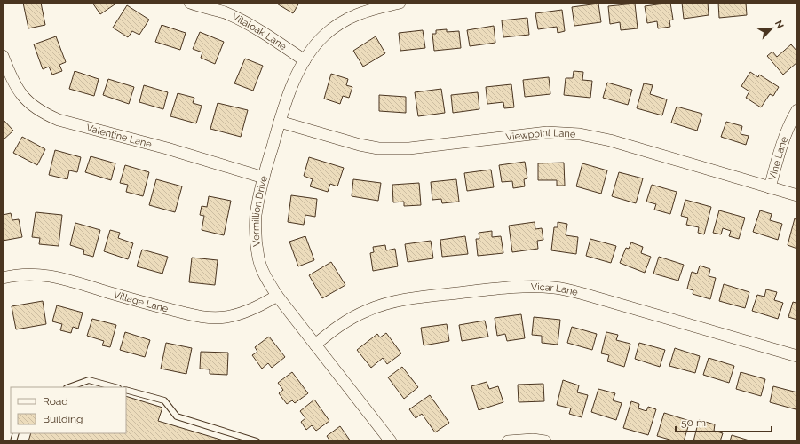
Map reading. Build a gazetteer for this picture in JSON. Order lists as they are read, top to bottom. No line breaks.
{"streets":{"street":["Vitaloak Lane","Valentine Lane","Viewpoint Lane","Vine Lane","Vermillion Drive","Vicar Lane","Village Lane"]},"crossings":[["Vitaloak Lane","Vermillion Drive"],["Valentine Lane","Vermillion Drive"],["Viewpoint Lane","Vine Lane"],["Viewpoint Lane","Vermillion Drive"],["Vermillion Drive","Vicar Lane"],["Vermillion Drive","Village Lane"]],"legend":["Road","Building"],"scale_bar":"50 m","north":"top right"}
